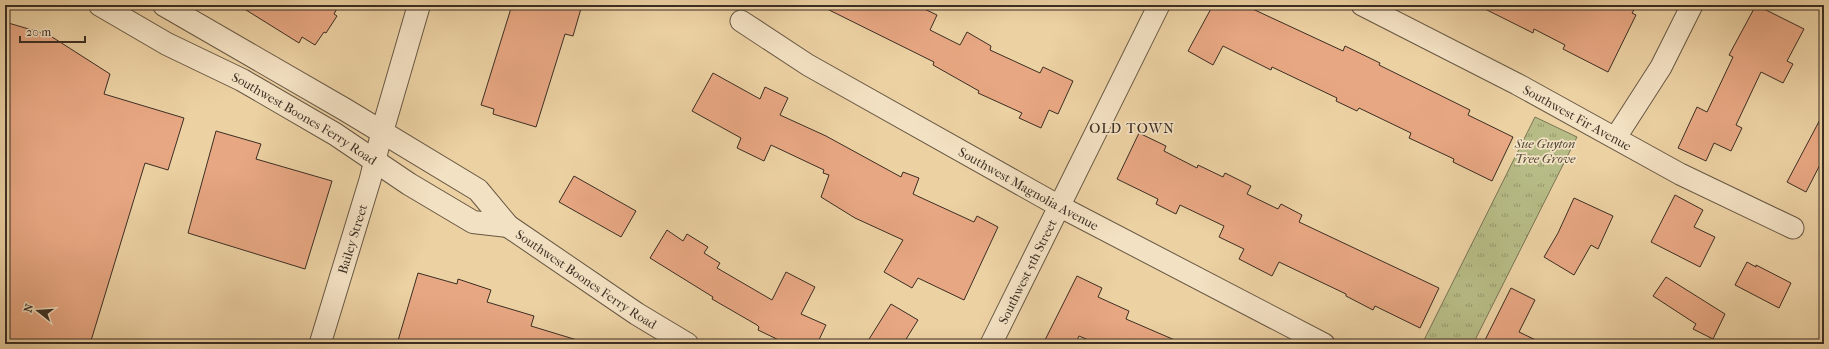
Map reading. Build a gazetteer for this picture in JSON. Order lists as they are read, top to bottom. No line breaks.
{"streets":{"street":["Southwest Fir Avenue","Southwest Boones Ferry Road","Southwest Magnolia Avenue","Bailey Street","Southwest 5th Street"]},"crossings":[["Southwest Boones Ferry Road","Bailey Street"],["Southwest Magnolia Avenue","Southwest 5th Street"]],"districts":["OLD TOWN"],"parks":["Sue Guyton Tree Grove"],"scale_bar":"20 m","north":"left"}
